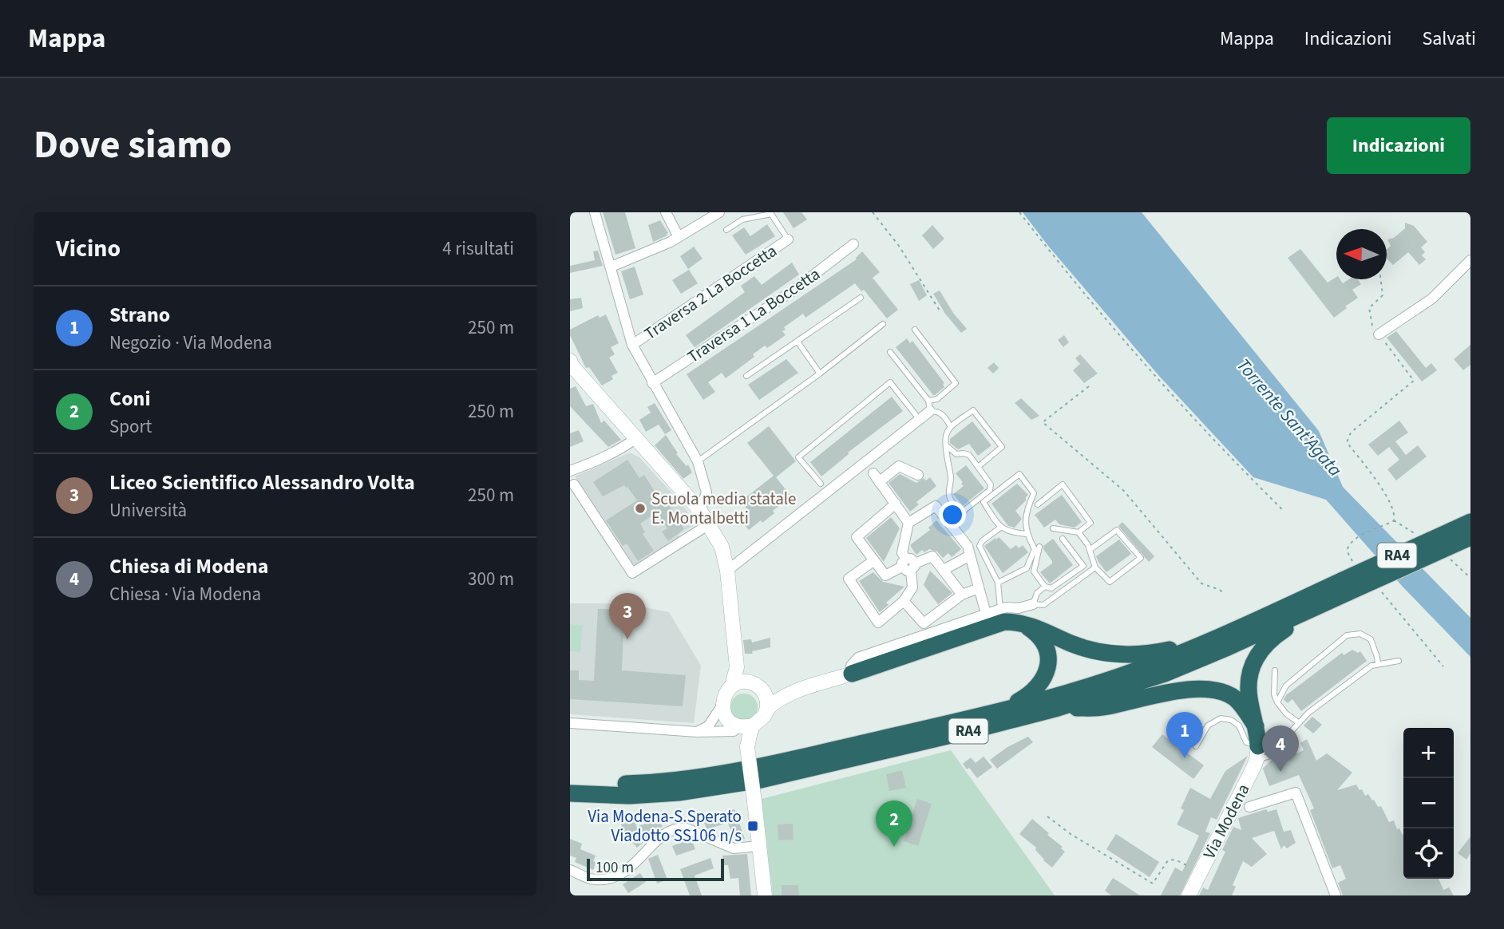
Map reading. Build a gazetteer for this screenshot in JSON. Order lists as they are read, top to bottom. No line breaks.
{"streets":{"highway":["RA4"],"main road":["Via Modena"],"street":["Traversa 2 La Boccetta","Traversa 1 La Boccetta"]},"water":["Torrente Sant'Agata"],"places":{"other":["Scuola media statale E. Montalbetti"],"transit":["Via Modena-S.Sperato Viadotto SS106 n/s"]},"scale_bar":"100 m","north":"left","page":{"header":"Mappa","nav":["Mappa","Indicazioni","Salvati"],"title":"Dove siamo","buttons":"Indicazioni","heading":["Vicino","4 risultati"],"list":[{"mark":"1","name":"Strano","note":"Negozio · Via Modena","value":"250 m"},{"mark":"2","name":"Coni","note":"Sport","value":"250 m"},{"mark":"3","name":"Liceo Scientifico Alessandro Volta","note":"Università","value":"250 m"},{"mark":"4","name":"Chiesa di Modena","note":"Chiesa · Via Modena","value":"300 m"}],"pins":["3","1","4","2"],"map_buttons":["+","−"],"scale":"100 m"}}
